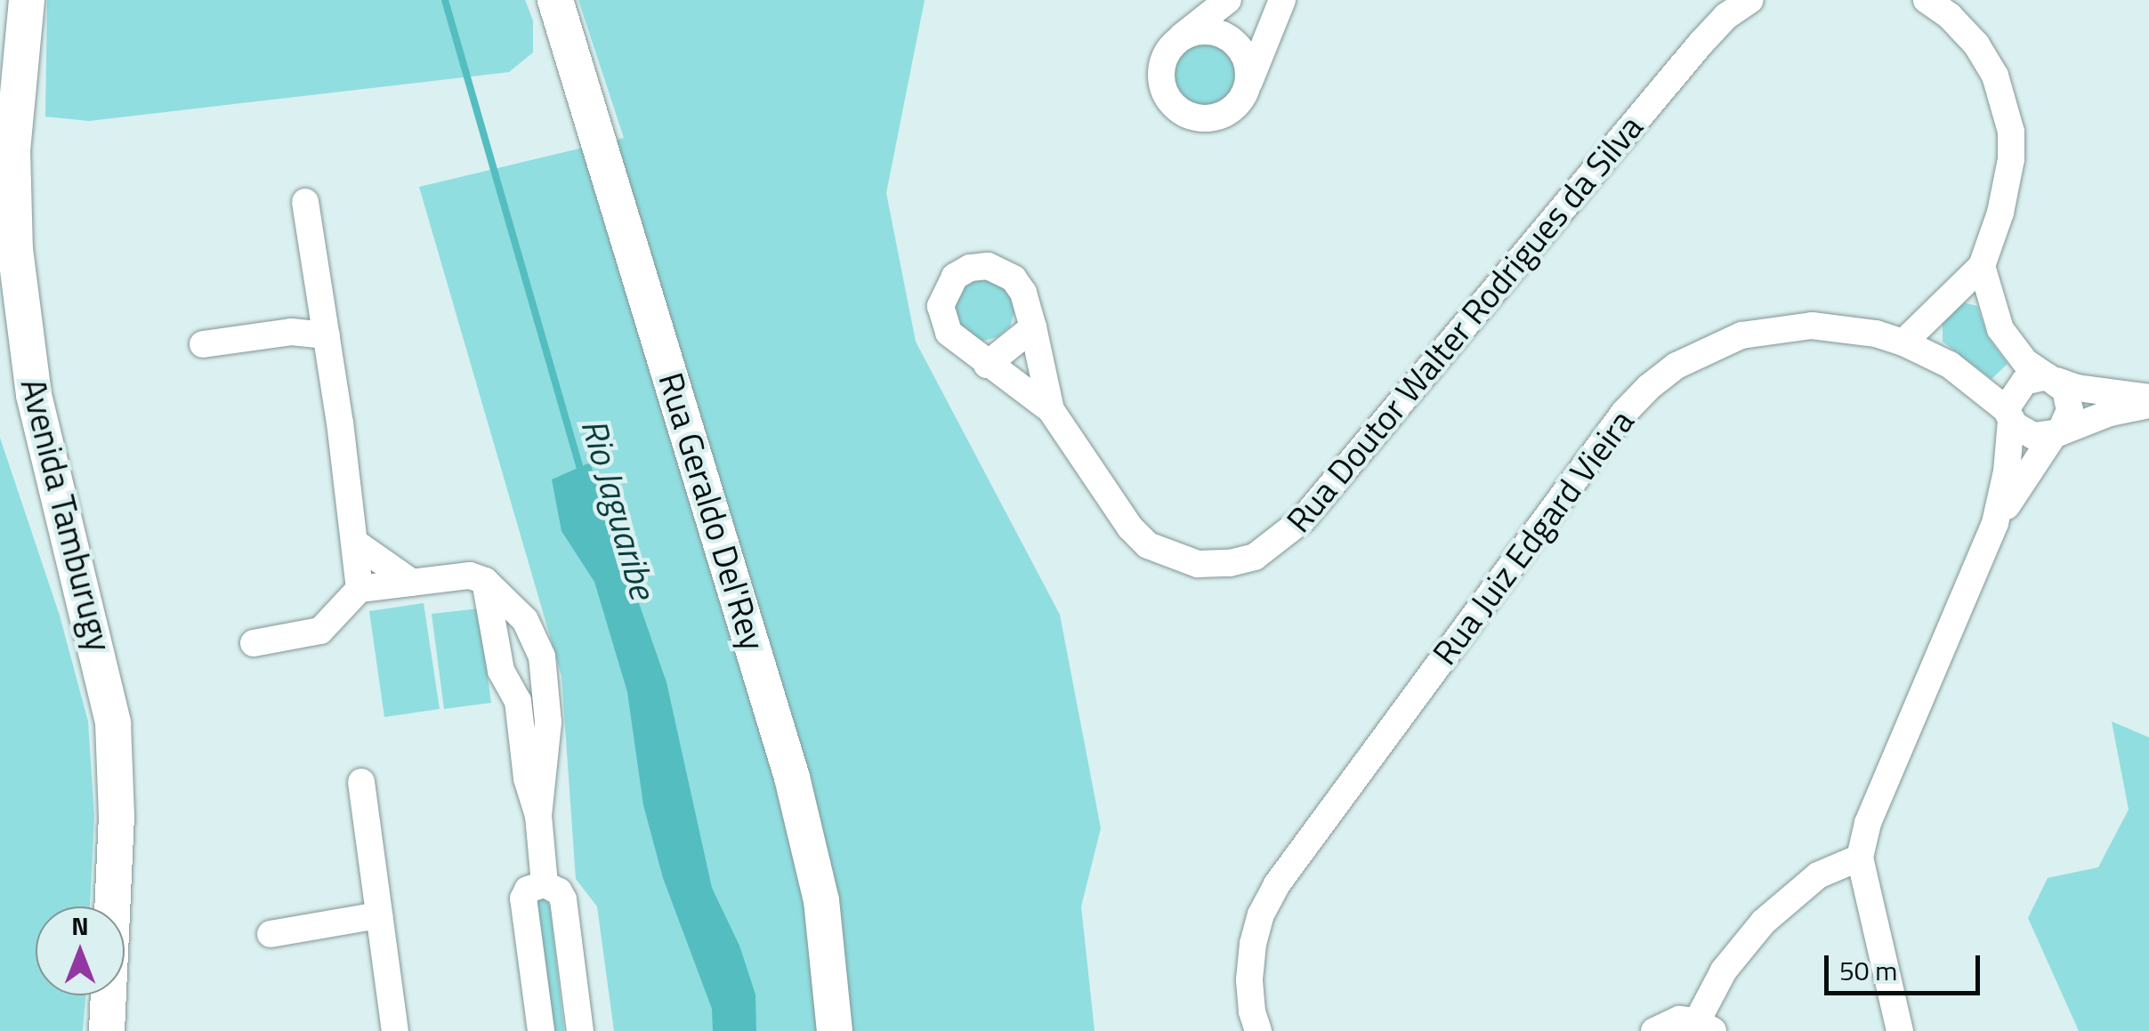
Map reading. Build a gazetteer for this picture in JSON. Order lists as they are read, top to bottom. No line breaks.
{"streets":{"main road":["Rua Geraldo Del'Rey","Avenida Tamburugy"],"street":["Rua Doutor Walter Rodrigues da Silva","Rua Juiz Edgard Vieira"]},"water":["Rio Jaguaribe"],"scale_bar":"50 m","north":"top"}
